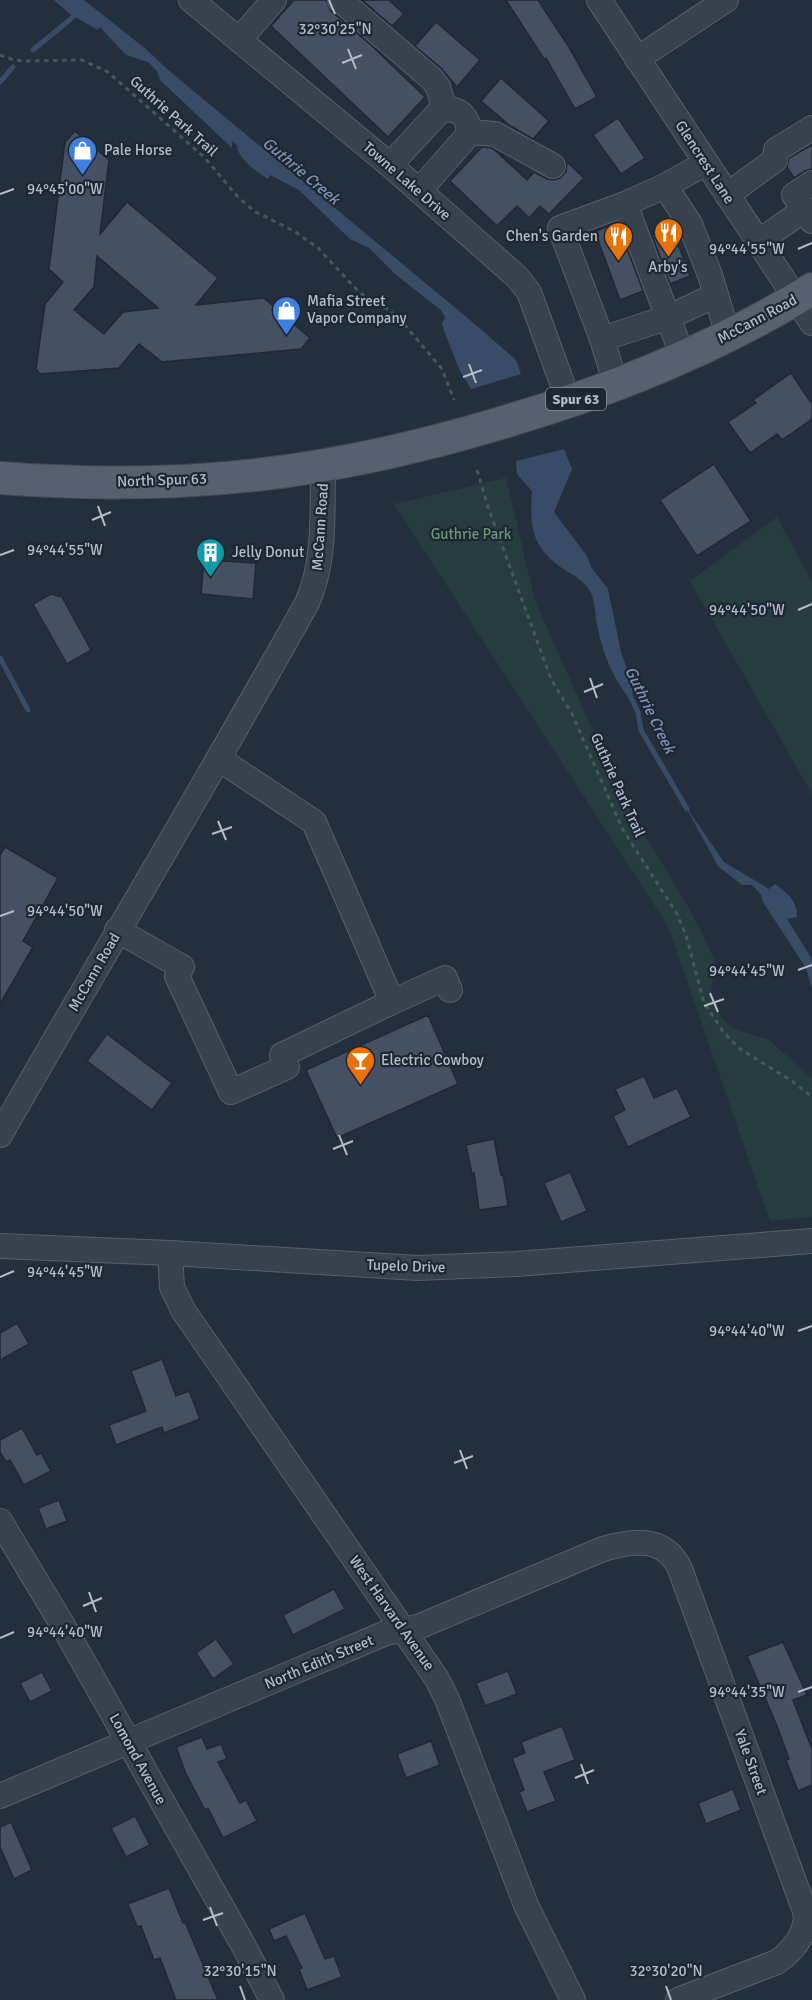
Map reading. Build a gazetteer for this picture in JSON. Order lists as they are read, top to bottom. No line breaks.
{"streets":{"main road":["McCann Road","Spur 63","North Spur 63"],"street":["Glencrest Lane","Towne Lake Drive","Tupelo Drive","West Harvard Avenue","North Edith Street","Lomond Avenue","Yale Street"],"path":["Guthrie Park Trail"]},"crossings":[["Glencrest Lane","McCann Road"],["Towne Lake Drive","McCann Road"],["McCann Road","North Spur 63"],["Tupelo Drive","West Harvard Avenue"],["West Harvard Avenue","North Edith Street"],["North Edith Street","Lomond Avenue"],["North Edith Street","Yale Street"]],"water":["Guthrie Creek"],"parks":["Guthrie Park"],"places":{"shop":["Pale Horse","Mafia Street Vapor Company"],"restaurant":["Arby's","Chen's Garden"],"building":["Jelly Donut"],"bar":["Electric Cowboy"]},"coordinates":["32°30'25\"N","94°45'00\"W","94°44'55\"W","94°44'50\"W","94°44'45\"W","94°44'40\"W","94°44'35\"W","32°30'15\"N","32°30'20\"N"]}
